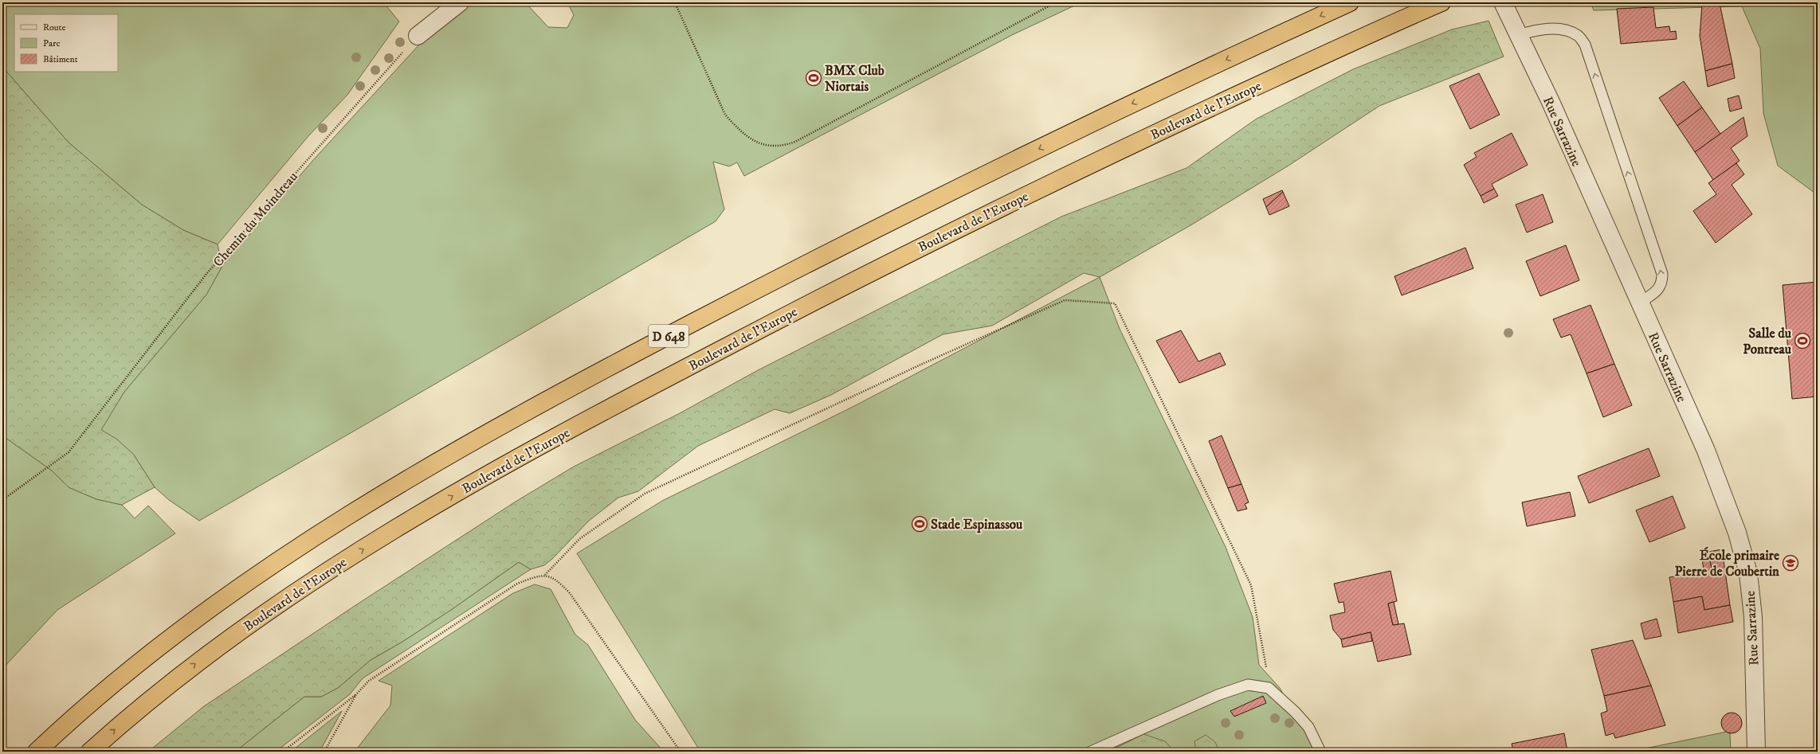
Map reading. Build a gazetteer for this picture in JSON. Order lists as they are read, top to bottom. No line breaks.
{"streets":{"highway":["Boulevard de l'Europe","D 648"],"street":["Rue Sarrazine"],"path":["Chemin du Moindreau"]},"places":{"sports":["BMX Club Niortais","Salle du Pontreau","Stade Espinassou"],"school or university":["École primaire Pierre de Coubertin"]},"legend":["Route","Parc","Bâtiment"]}
